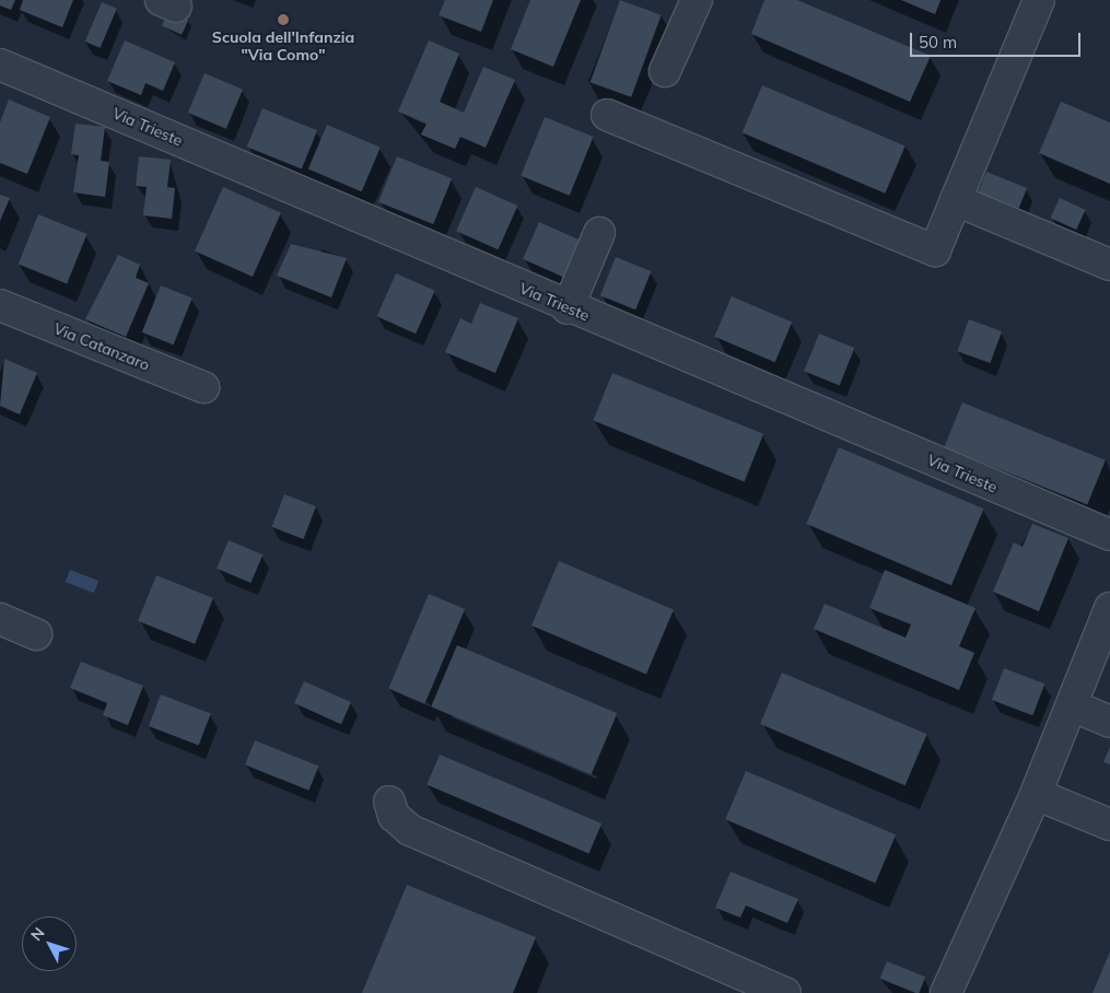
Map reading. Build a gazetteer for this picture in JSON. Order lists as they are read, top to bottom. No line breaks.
{"streets":{"street":["Via Trieste","Via Catanzaro"]},"places":["Scuola dell'Infanzia \"Via Como\""],"scale_bar":"50 m","north":"top left"}
